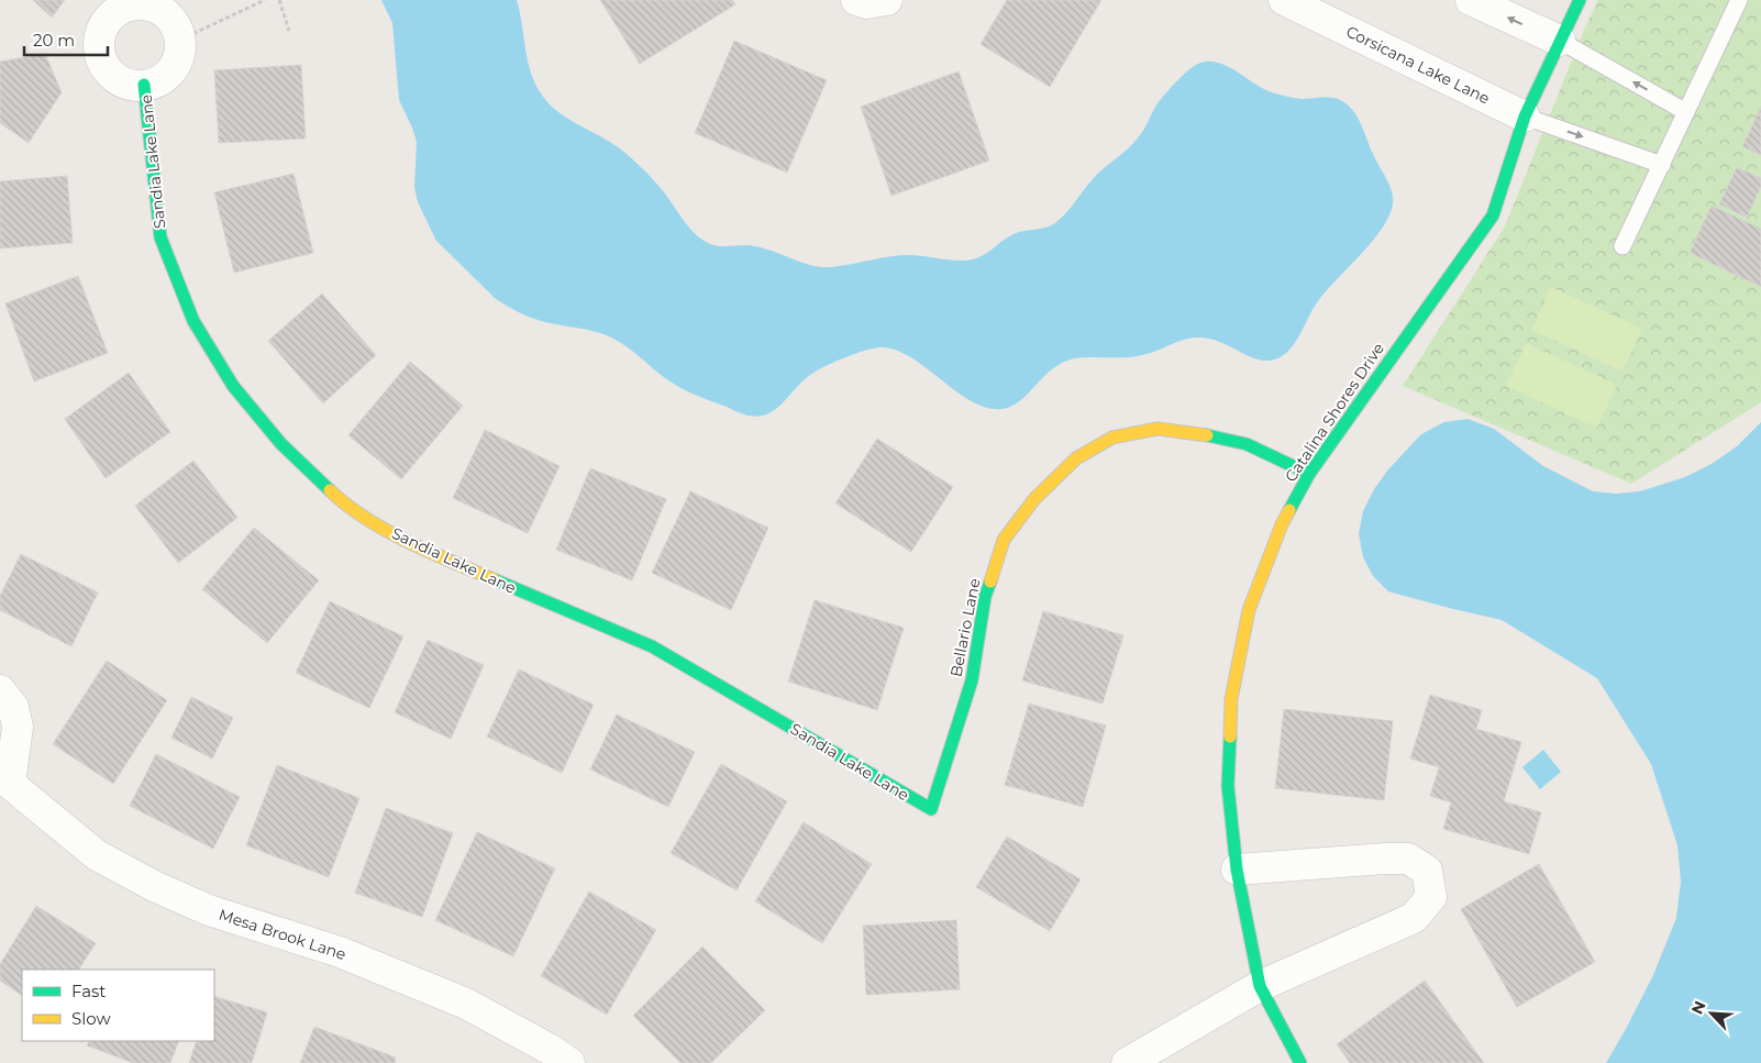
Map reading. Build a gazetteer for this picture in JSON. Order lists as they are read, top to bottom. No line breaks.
{"streets":{"street":["Corsicana Lake Lane","Sandia Lake Lane","Catalina Shores Drive","Bellario Lane","Mesa Brook Lane"]},"crossings":[["Corsicana Lake Lane","Catalina Shores Drive"],["Sandia Lake Lane","Bellario Lane"],["Catalina Shores Drive","Bellario Lane"]],"legend":["Fast","Slow"],"scale_bar":"20 m","north":"top left"}
